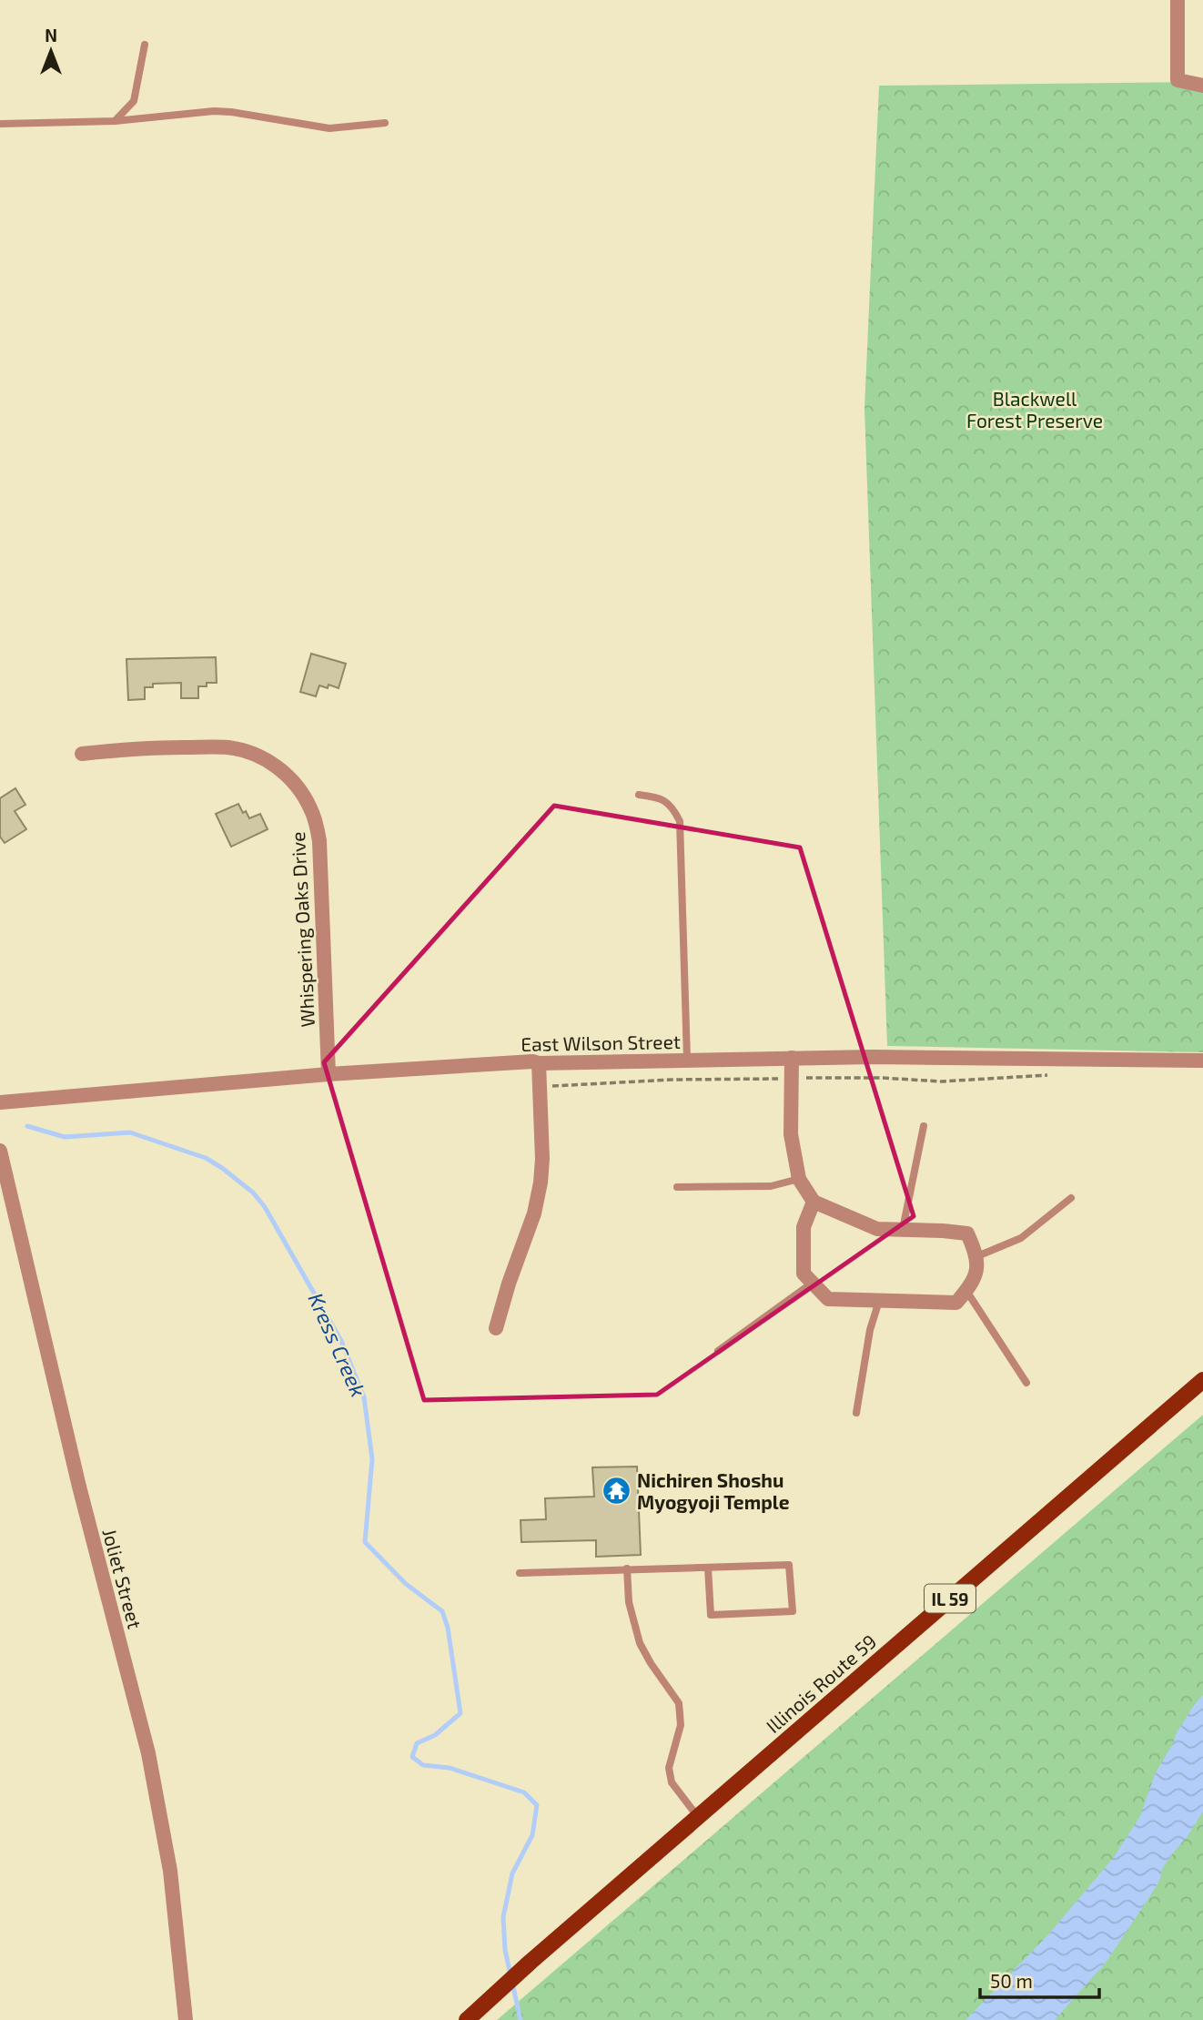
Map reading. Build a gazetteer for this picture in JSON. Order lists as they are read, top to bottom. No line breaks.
{"streets":{"main road":["IL 59","Illinois Route 59"],"street":["Whispering Oaks Drive","East Wilson Street","Joliet Street"]},"crossings":[["Whispering Oaks Drive","East Wilson Street"]],"water":["Kress Creek"],"parks":["Blackwell Forest Preserve"],"places":{"temple":["Nichiren Shoshu Myogyoji Temple"]},"scale_bar":"50 m","north":"top"}
